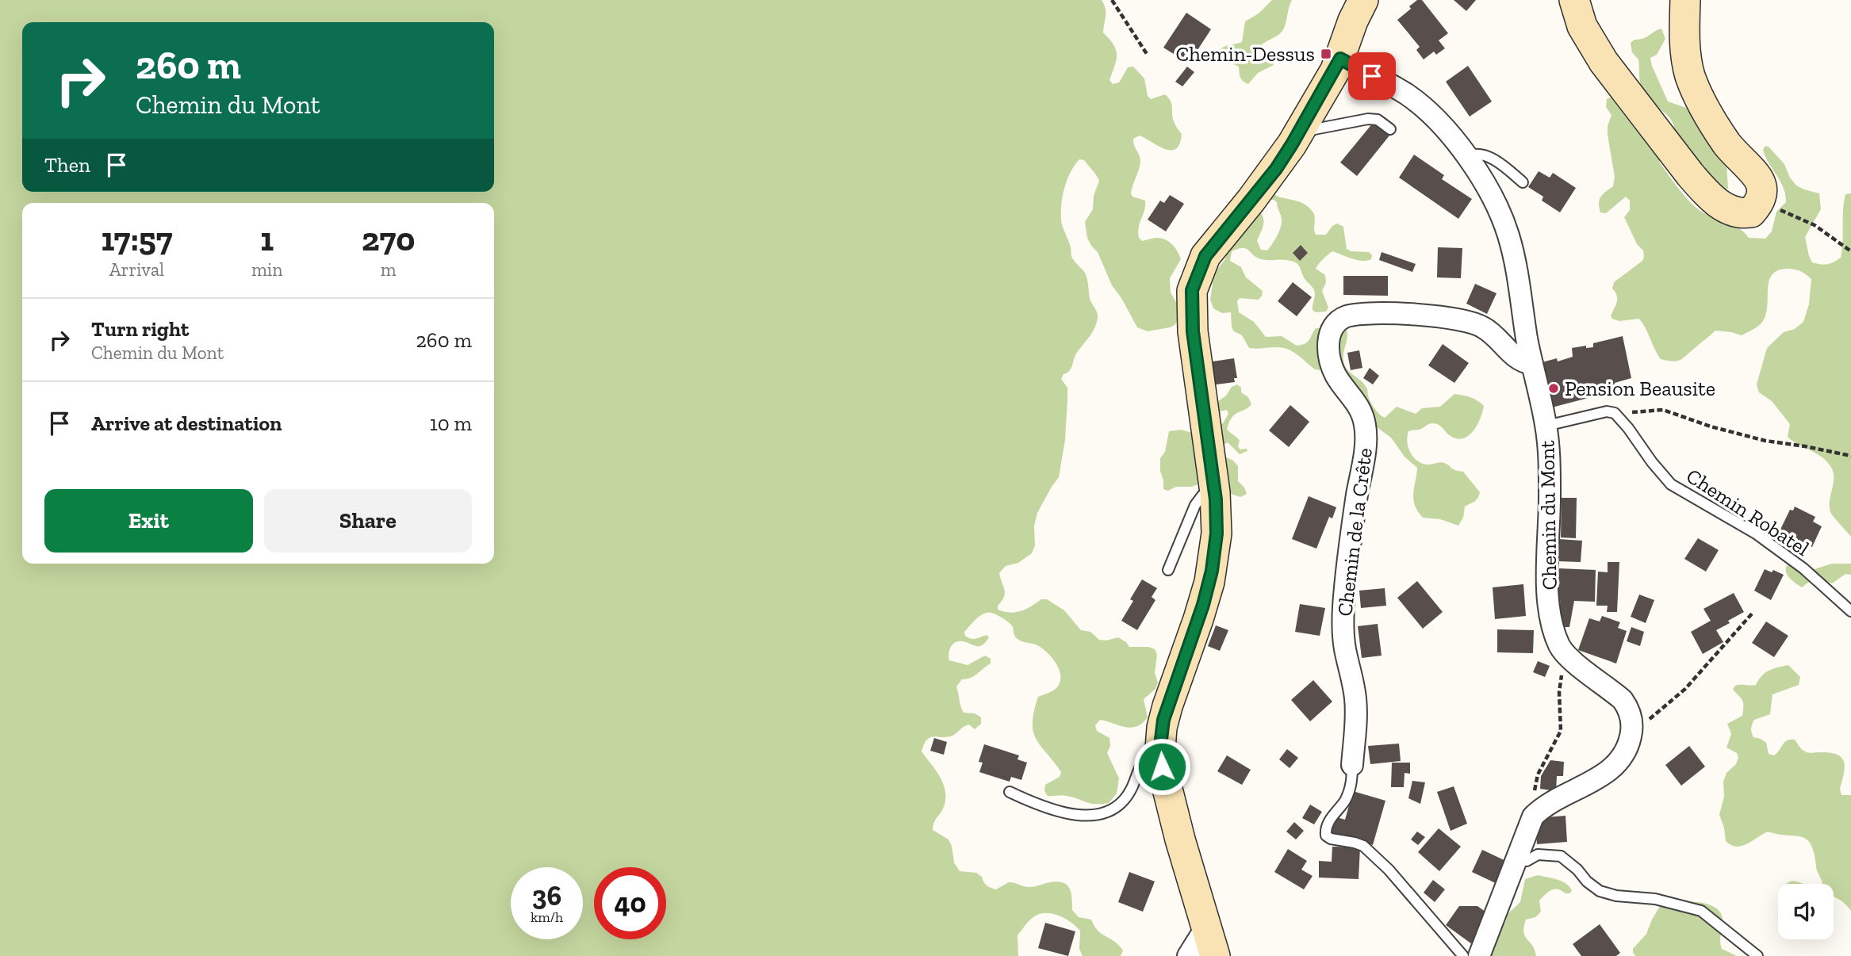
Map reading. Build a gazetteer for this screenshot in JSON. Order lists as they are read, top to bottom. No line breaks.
{"streets":{"street":["Chemin du Mont","Chemin de la Crête"],"lane":["Chemin Robatel"]},"crossings":[["Chemin du Mont","Chemin de la Crête"]],"places":{"transit":["Chemin-Dessus"],"other":["Pension Beausite"]},"page":{"turn":["260 m","Chemin du Mont"],"then":"Then","eta":["17:57","Arrival","1","min","270","m"],"list":[{"name":"Turn right","note":"Chemin du Mont","value":"260 m"},{"name":"Arrive at destination","value":"10 m"}],"buttons":["Exit","Share"],"speed":"36 km/h","limit":"40"}}
